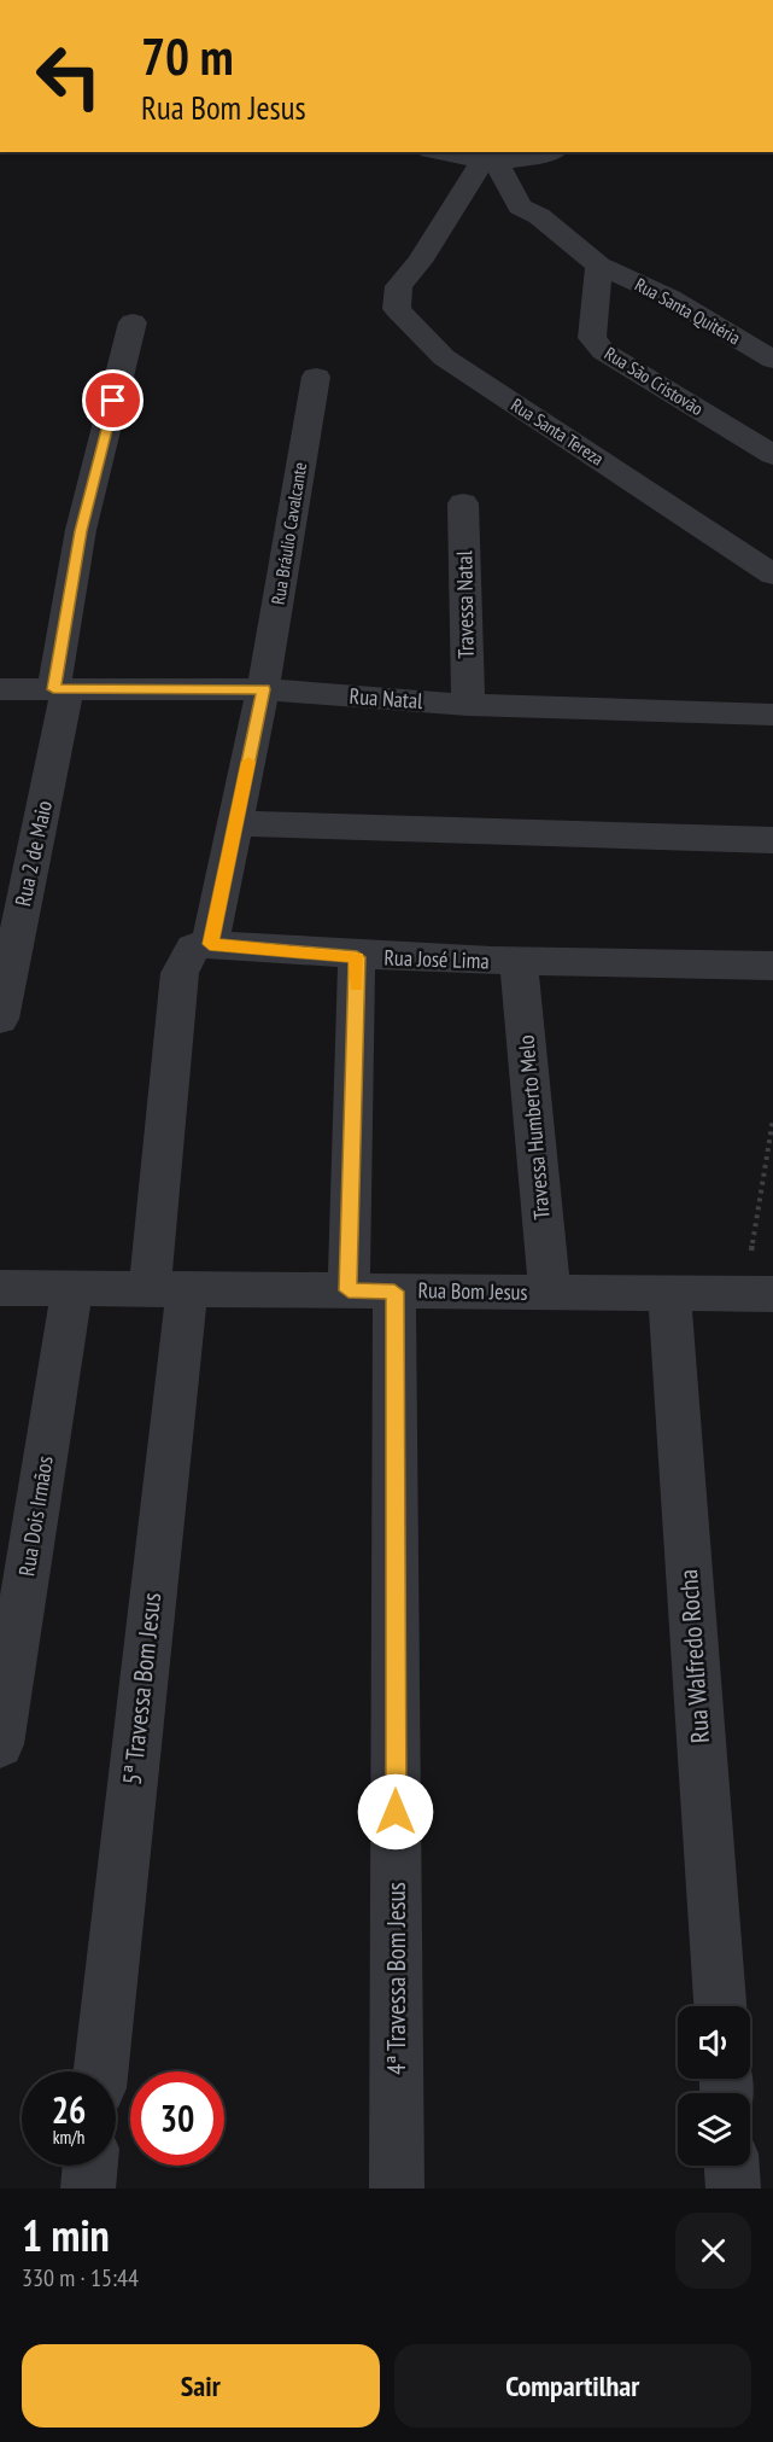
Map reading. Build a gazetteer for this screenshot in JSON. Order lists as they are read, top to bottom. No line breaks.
{"streets":{"street":["Rua Santa Quitéria","Rua São Cristovão","Rua Santa Tereza","Rua Bráulio Cavalcante","Travessa Natal","Rua Natal","Rua 2 de Maio","Rua José Lima","Travessa Humberto Melo","Rua Bom Jesus","Rua Dois Irmãos","Rua Walfredo Rocha","5ª Travessa Bom Jesus","4ª Travessa Bom Jesus"]},"crossings":[["Rua Santa Quitéria","Rua São Cristovão"],["Rua Bráulio Cavalcante","Rua Natal"],["Travessa Natal","Rua Natal"],["Rua Natal","Rua 2 de Maio"],["Rua José Lima","Travessa Humberto Melo"],["Rua José Lima","5ª Travessa Bom Jesus"],["Rua José Lima","4ª Travessa Bom Jesus"],["Travessa Humberto Melo","Rua Bom Jesus"],["Rua Bom Jesus","Rua Dois Irmãos"],["Rua Bom Jesus","Rua Walfredo Rocha"],["Rua Bom Jesus","5ª Travessa Bom Jesus"],["Rua Bom Jesus","4ª Travessa Bom Jesus"]],"page":{"turn":["70 m","Rua Bom Jesus"],"speed":"26 km/h","limit":"30","heading":["1 min","330 m · 15:44"],"buttons":["Sair","Compartilhar"]}}
